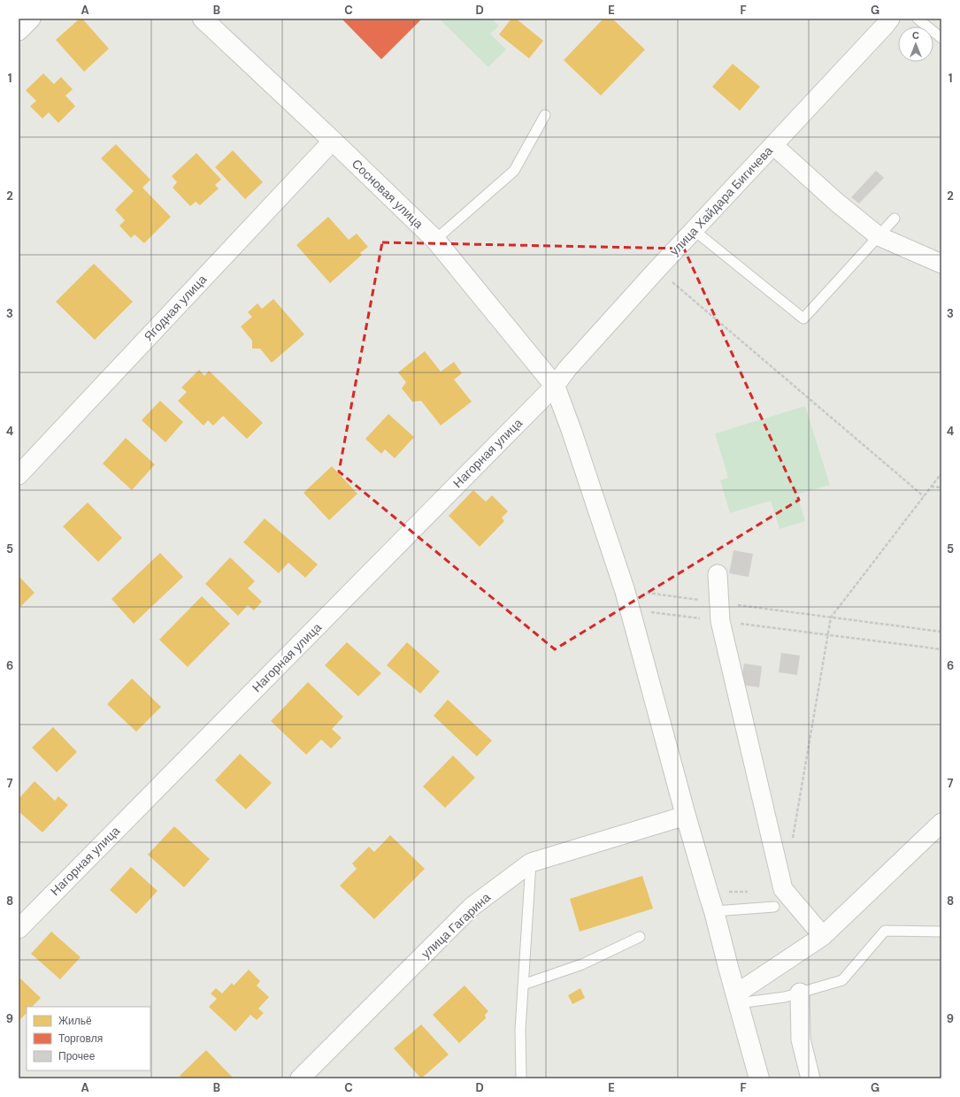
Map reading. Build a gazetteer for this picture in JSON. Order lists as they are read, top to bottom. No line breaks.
{"streets":{"street":["Сосновая улица","улица Хайдара Бигичева","Ягодная улица","Нагорная улица","улица Гагарина"]},"crossings":[["Сосновая улица","улица Хайдара Бигичева"],["Сосновая улица","Ягодная улица"],["Сосновая улица","Нагорная улица"],["Сосновая улица","улица Гагарина"],["улица Хайдара Бигичева","Нагорная улица"]],"legend":["Жильё","Торговля","Прочее"],"north":"top","grid":{"columns":["A","B","C","D","E","F","G"],"rows":["1","2","3","4","5","6","7","8","9"]}}
